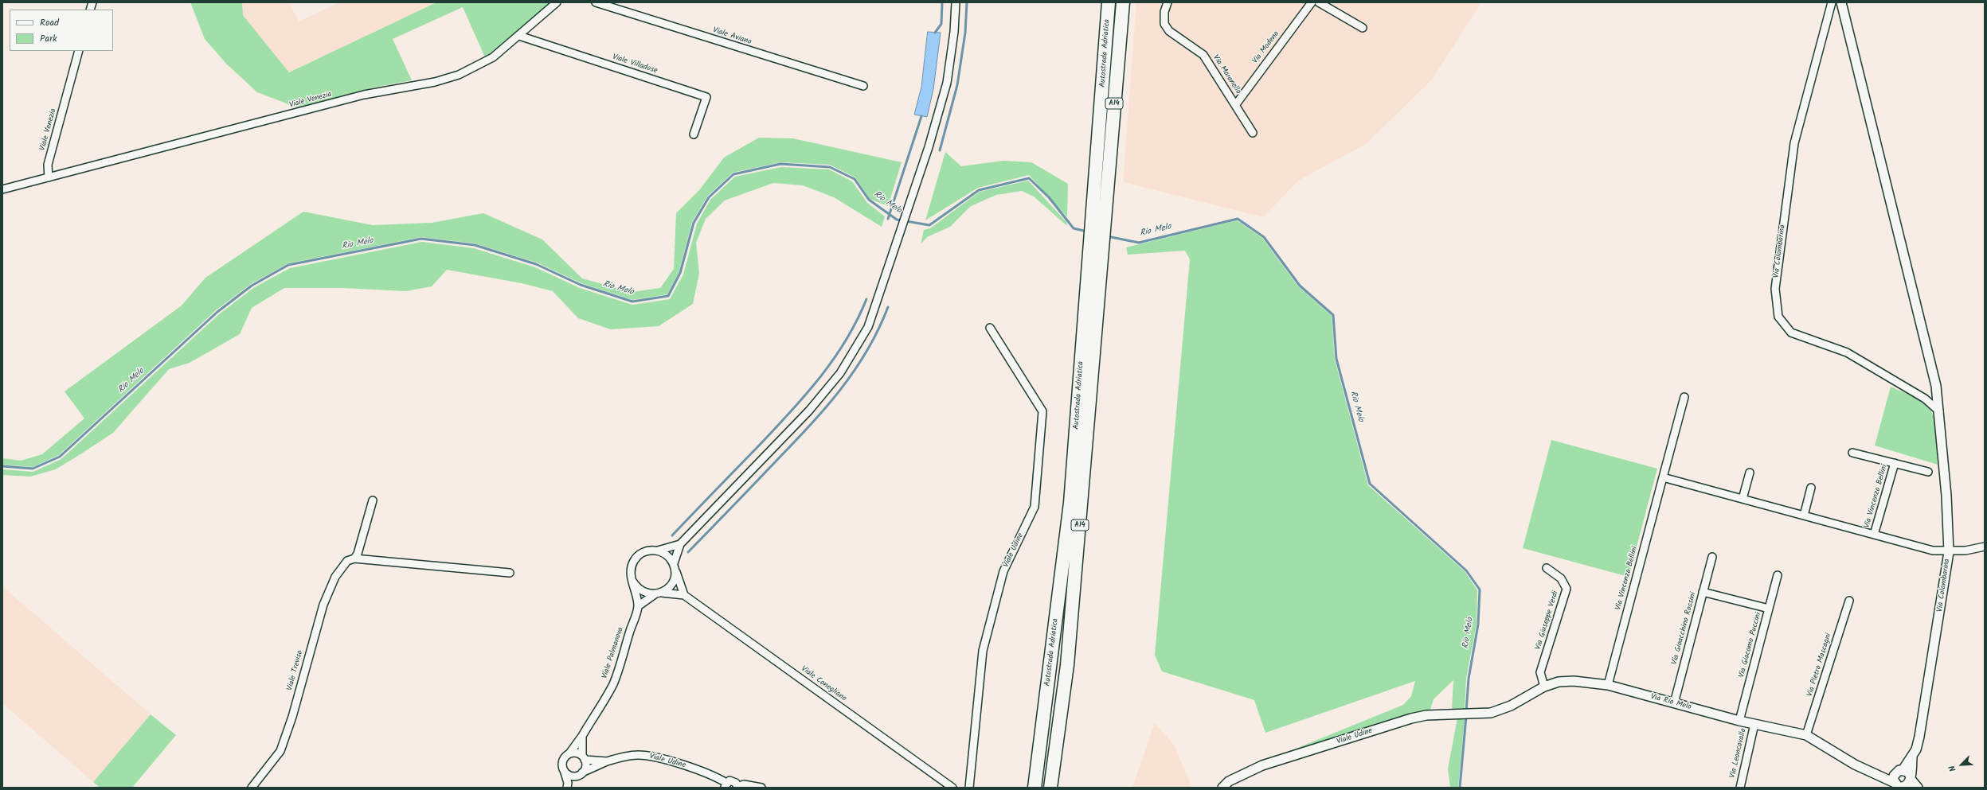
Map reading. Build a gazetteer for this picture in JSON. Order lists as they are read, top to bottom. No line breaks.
{"streets":{"highway":["Autostrada Adriatica","A14"],"street":["Viale Aviano","Via Modena","Viale Villadose","Via Maranello","Viale Venezia","Via Colombarina","Via Vincenzo Bellini","Viale Udine","Via Giuseppe Verdi","Via Gioacchino Rossini","Via Giacomo Puccini","Viale Palmanova","Via Pietro Mascagni","Viale Treviso","Viale Conegliano","Via Rio Melo","Via Leoncavallo"]},"crossings":[["Via Modena","Via Maranello"],["Viale Villadose","Viale Venezia"],["Via Colombarina","Via Vincenzo Bellini"],["Via Colombarina","Via Rio Melo"],["Via Vincenzo Bellini","Via Rio Melo"],["Viale Udine","Viale Palmanova"],["Viale Udine","Via Rio Melo"],["Via Giuseppe Verdi","Via Rio Melo"],["Via Gioacchino Rossini","Via Rio Melo"],["Via Giacomo Puccini","Via Rio Melo"],["Viale Palmanova","Viale Conegliano"],["Via Pietro Mascagni","Via Rio Melo"],["Via Rio Melo","Via Leoncavallo"]],"water":["Rio Melo"],"legend":["Road","Park"],"north":"bottom left"}
